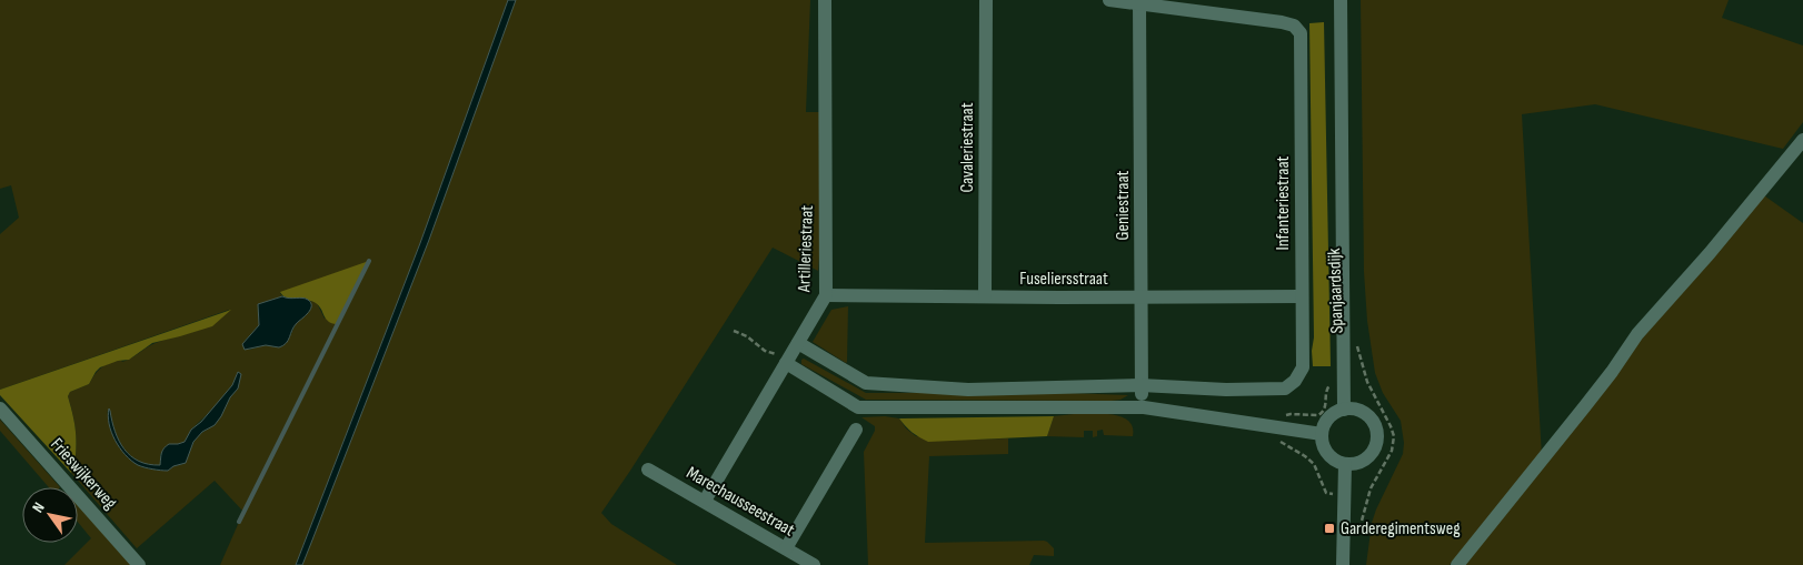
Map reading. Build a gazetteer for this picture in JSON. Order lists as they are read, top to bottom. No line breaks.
{"streets":{"street":["Cavaleriestraat","Infanteriestraat","Geniestraat","Artilleriestraat","Fuseliersstraat","Spanjaardsdijk","Frieswijkerweg","Marechausseestraat"]},"crossings":[["Cavaleriestraat","Fuseliersstraat"],["Infanteriestraat","Geniestraat"],["Infanteriestraat","Fuseliersstraat"],["Geniestraat","Fuseliersstraat"],["Artilleriestraat","Fuseliersstraat"],["Artilleriestraat","Marechausseestraat"]],"places":{"transit":["Garderegimentsweg"]},"north":"top left"}
